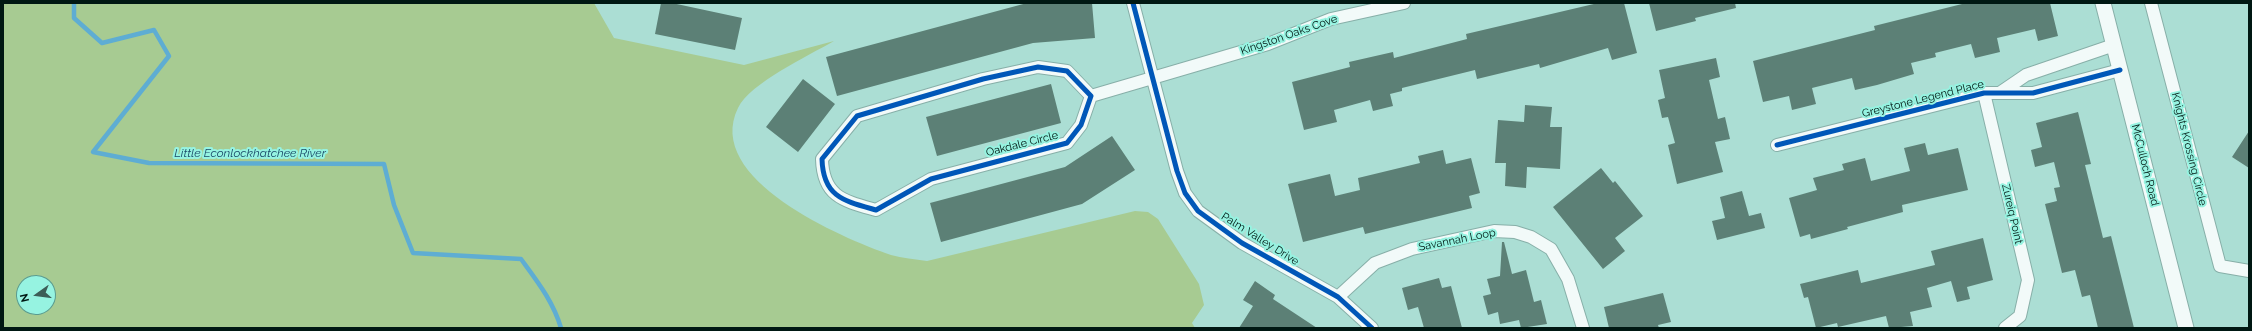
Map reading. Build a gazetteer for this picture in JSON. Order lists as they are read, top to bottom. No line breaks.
{"streets":{"street":["Kingston Oaks Cove","Greystone Legend Place","Oakdale Circle","Knights Krossing Circle","McCulloch Road","Zureiq Point","Palm Valley Drive","Savannah Loop"]},"crossings":[["Kingston Oaks Cove","Palm Valley Drive"],["Greystone Legend Place","McCulloch Road"],["Greystone Legend Place","Zureiq Point"],["Palm Valley Drive","Savannah Loop"]],"water":["Little Econlockhatchee River"],"north":"left"}
